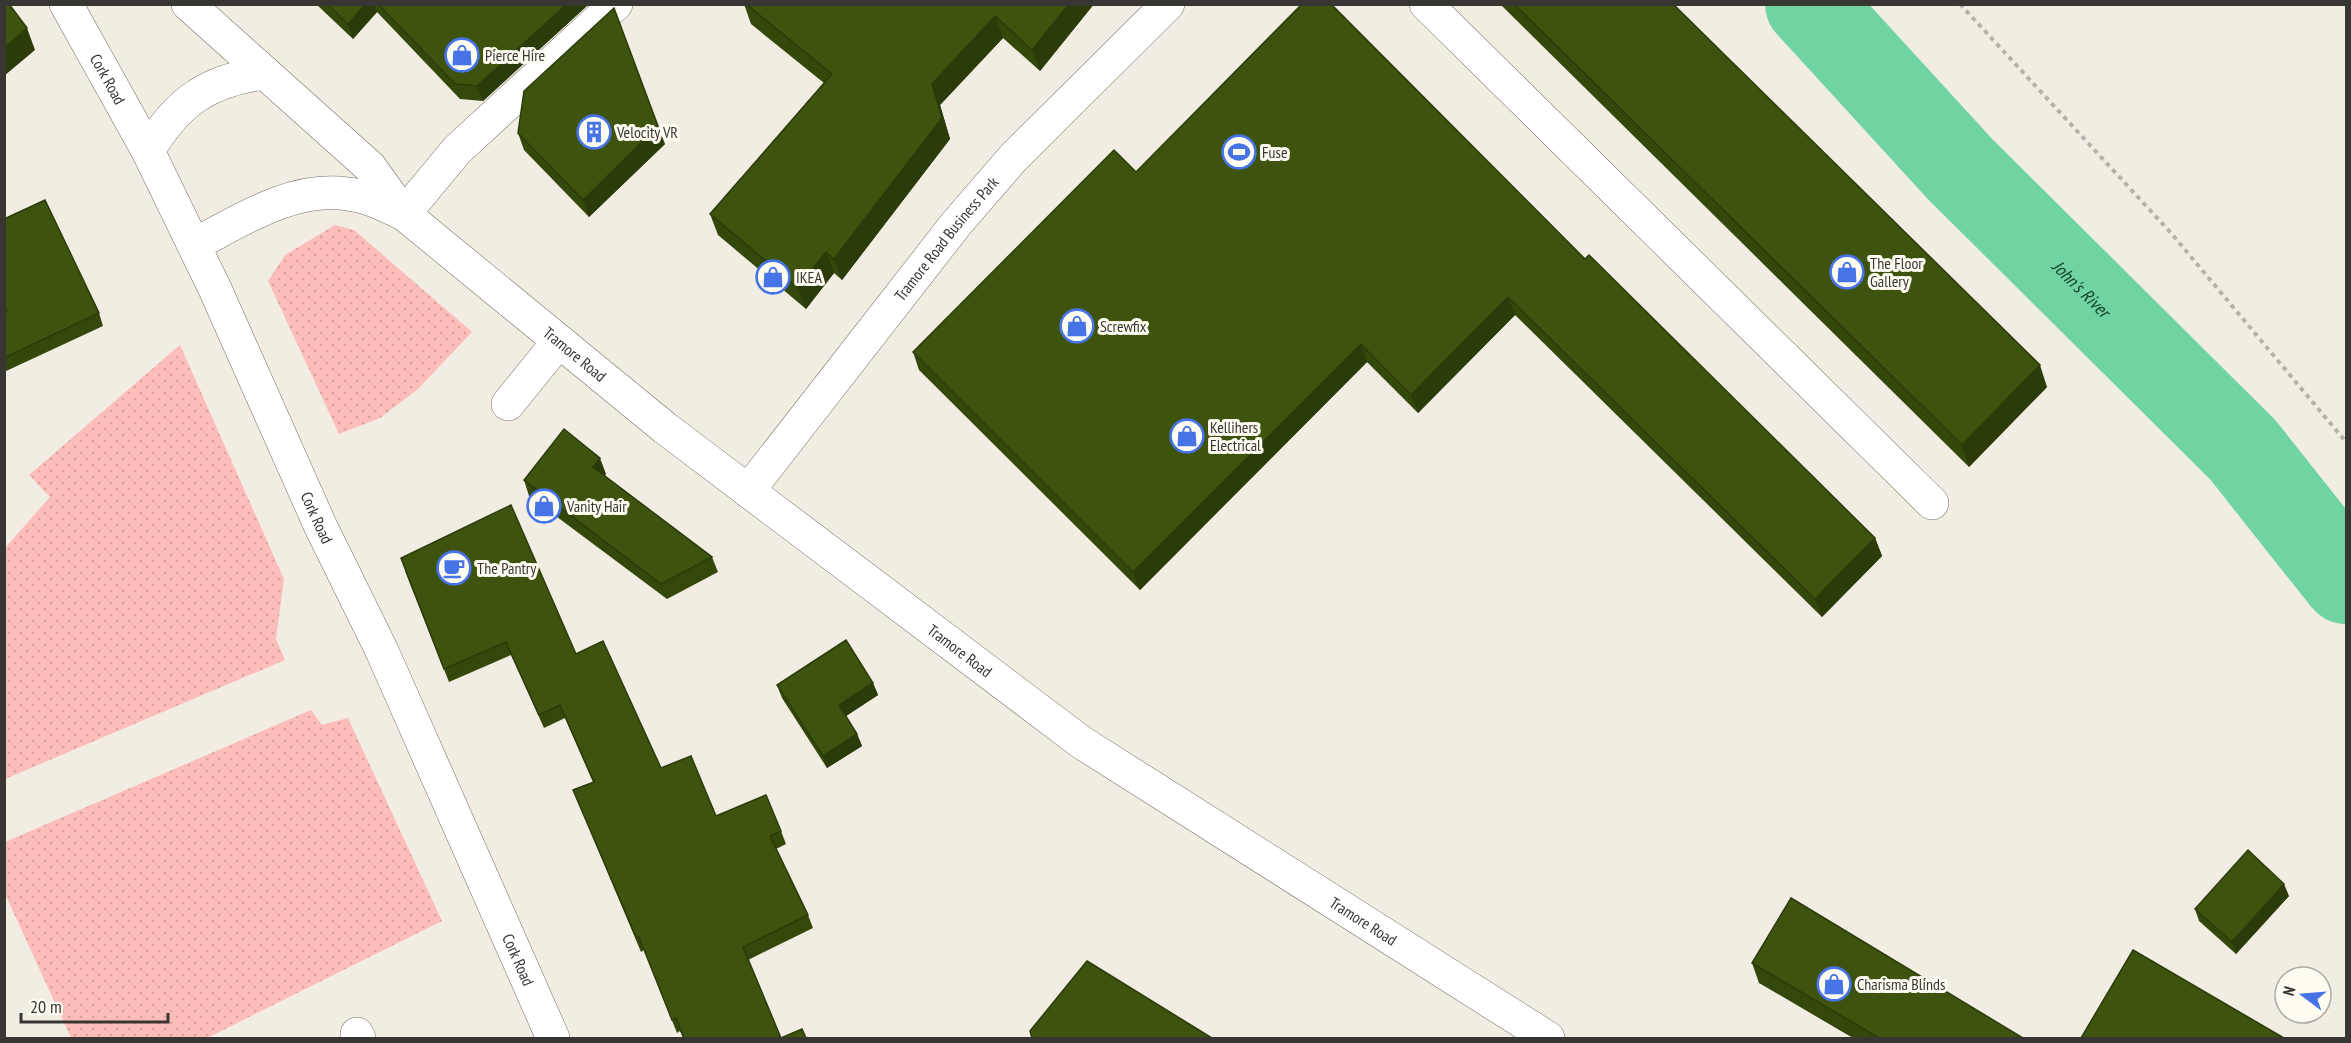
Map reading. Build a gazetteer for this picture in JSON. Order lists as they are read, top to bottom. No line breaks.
{"streets":{"main road":["Cork Road","Tramore Road Business Park","Tramore Road"]},"crossings":[["Cork Road","Tramore Road"],["Tramore Road Business Park","Tramore Road"]],"water":["John's River"],"places":{"shop":["Pierce Hire","The Floor Gallery","IKEA","Screwfix","Kellihers Electrical","Vanity Hair","Charisma Blinds"],"building":["Velocity VR"],"sports":["Fuse"],"cafe":["The Pantry"]},"scale_bar":"20 m","north":"left"}
